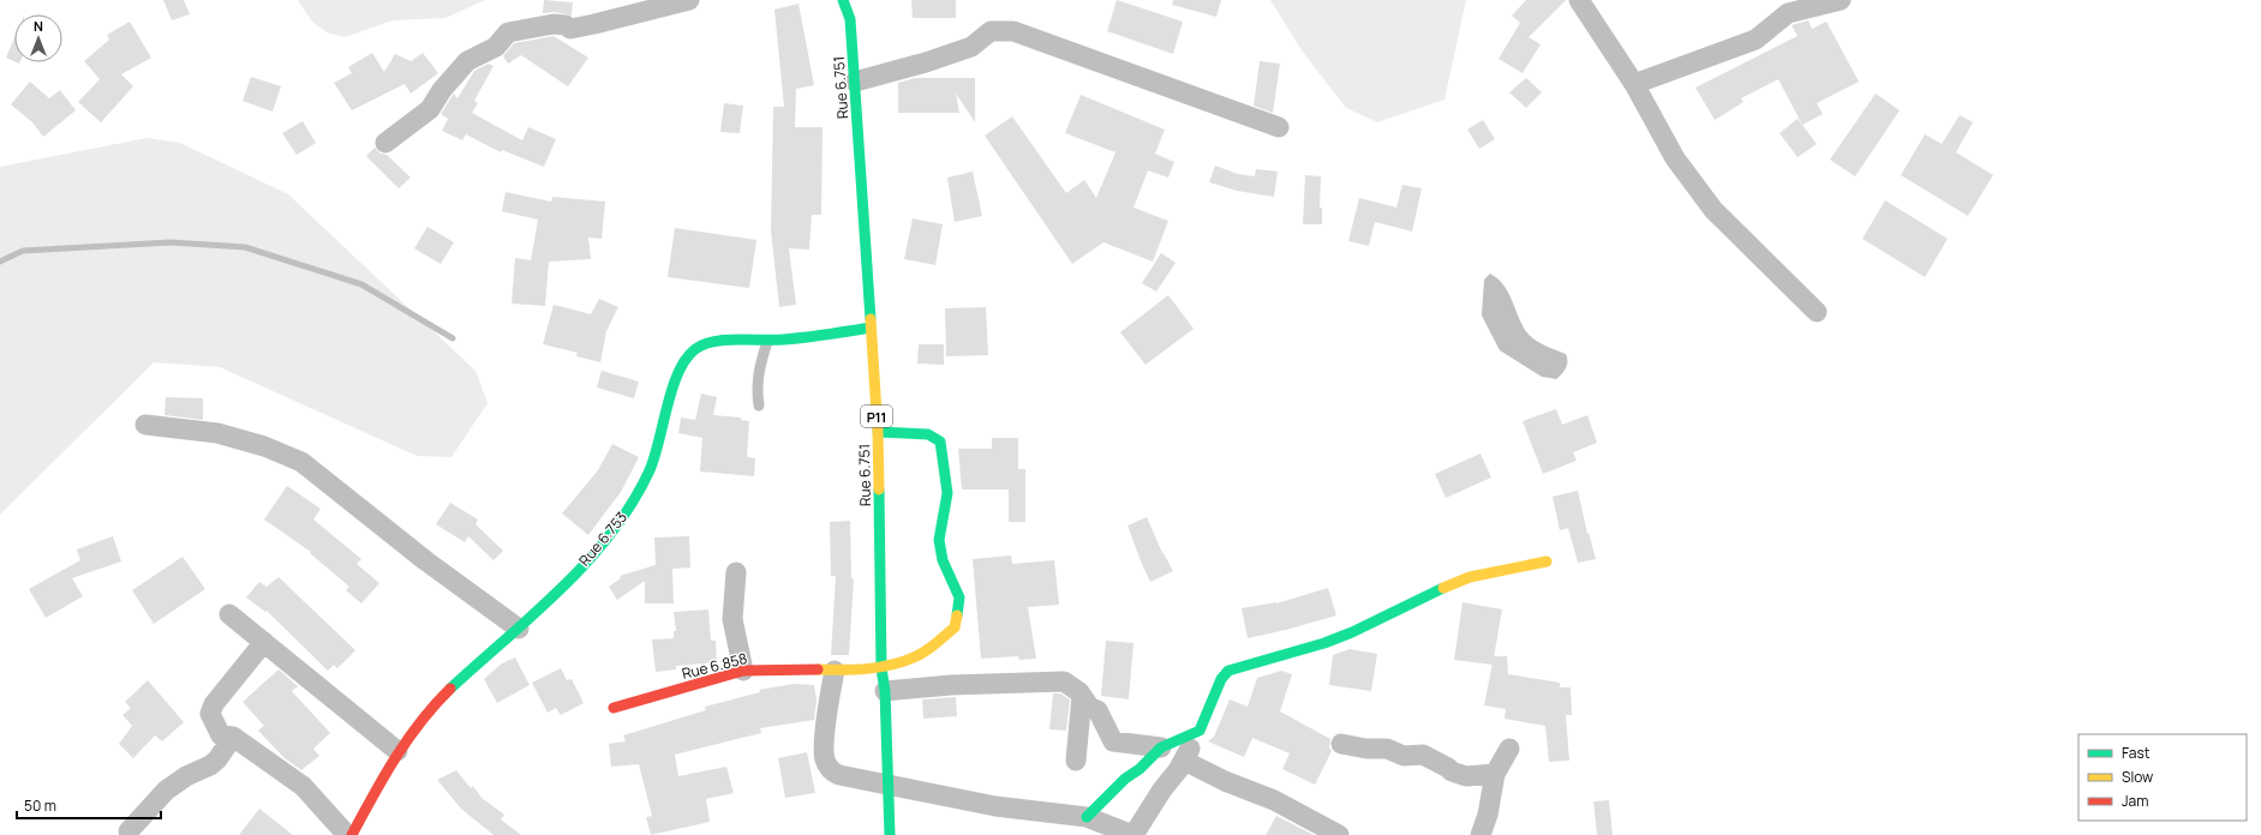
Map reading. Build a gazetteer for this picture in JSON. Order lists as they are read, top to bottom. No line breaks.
{"streets":{"street":["Rue 6.751","P11","Rue 6.753","Rue 6.858"]},"crossings":[["Rue 6.751","Rue 6.753"],["Rue 6.751","Rue 6.858"]],"legend":["Fast","Slow","Jam"],"scale_bar":"50 m","north":"top"}
